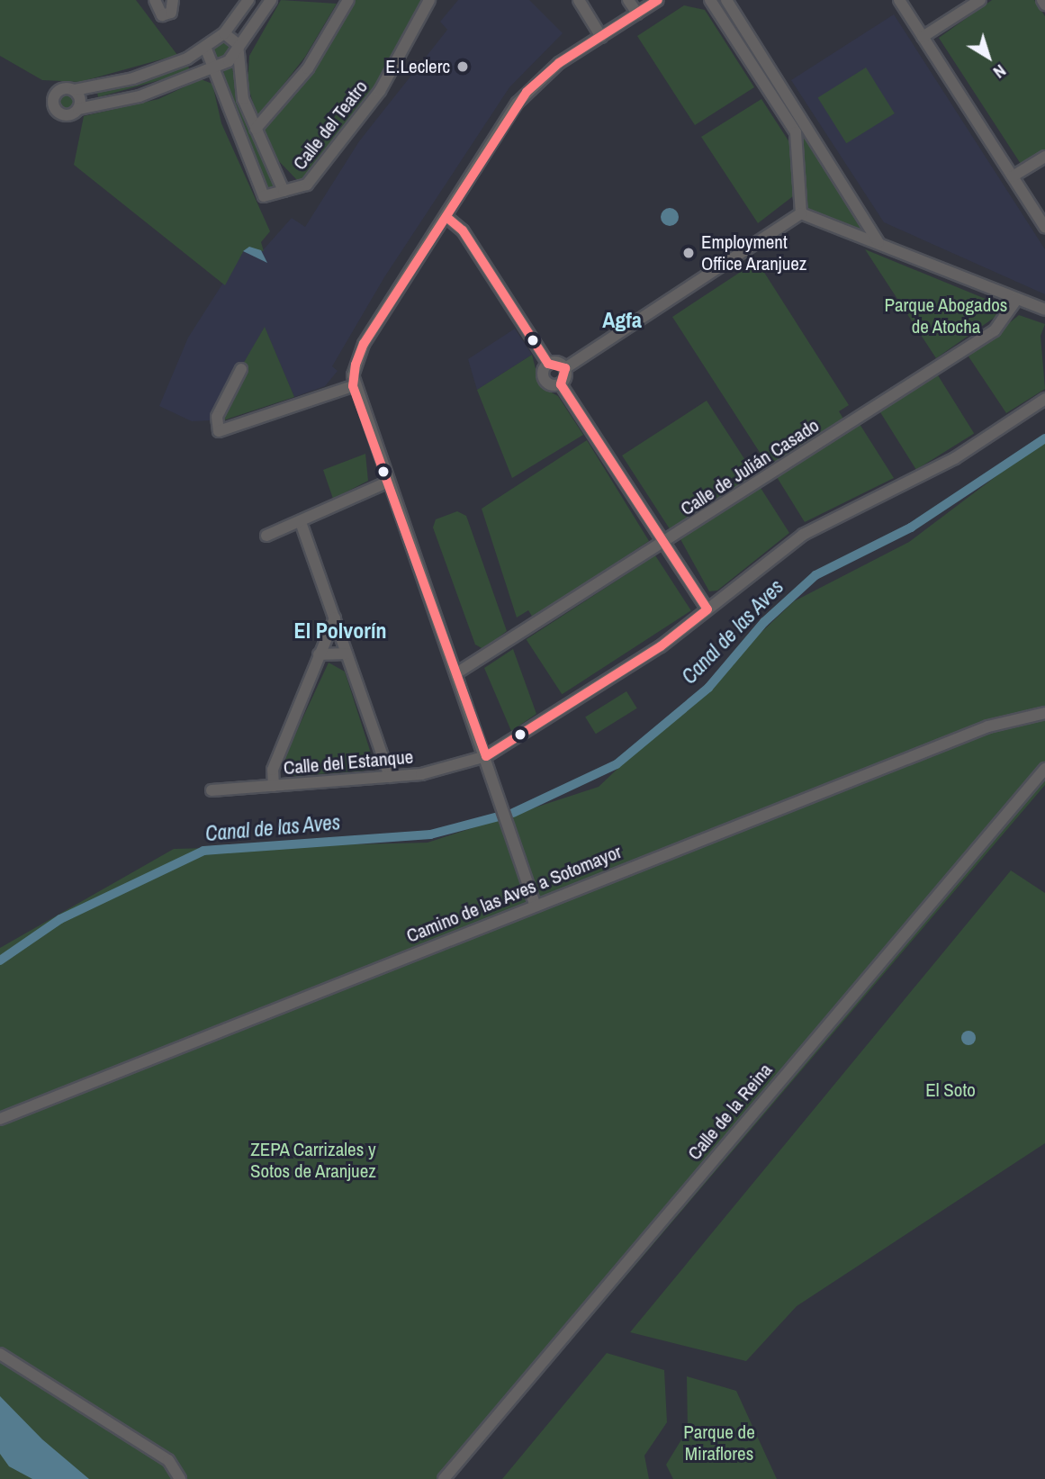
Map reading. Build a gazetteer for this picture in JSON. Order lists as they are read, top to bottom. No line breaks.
{"streets":{"street":["Calle del Teatro","Calle de Julián Casado","Calle del Estanque","Camino de las Aves a Sotomayor","Calle de la Reina"]},"districts":["Agfa","El Polvorín"],"water":["Canal de las Aves"],"parks":["Parque Abogados de Atocha","El Soto","ZEPA Carrizales y Sotos de Aranjuez","Parque de Miraflores"],"places":["E.Leclerc","Employment Office Aranjuez"],"north":"bottom right"}
